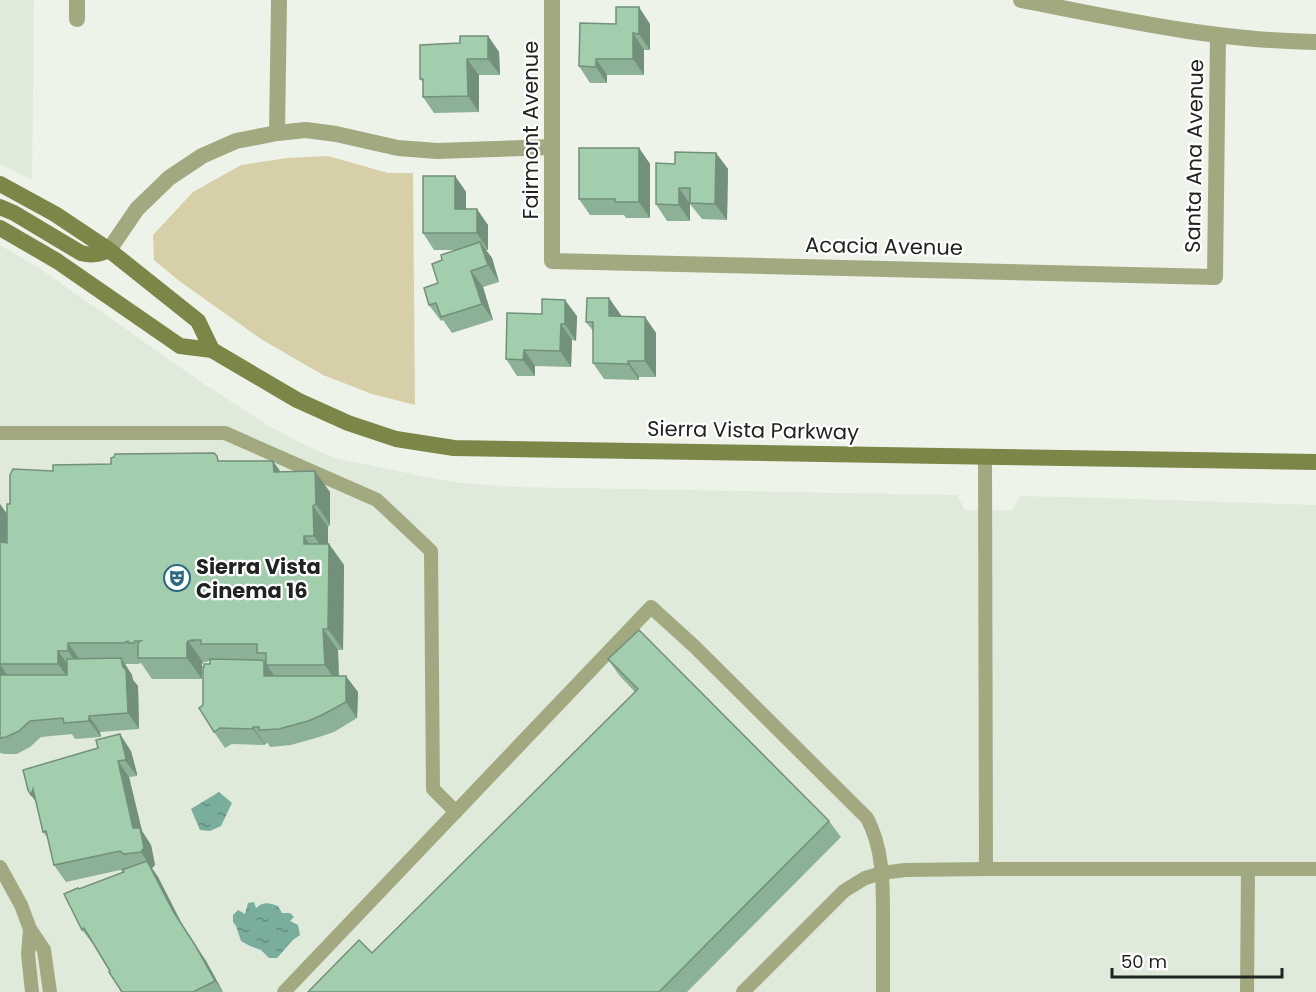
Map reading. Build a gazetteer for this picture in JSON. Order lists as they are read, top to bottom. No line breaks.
{"streets":{"main road":["Sierra Vista Parkway"],"street":["Fairmont Avenue","Santa Ana Avenue","Acacia Avenue"]},"crossings":[["Fairmont Avenue","Acacia Avenue"],["Santa Ana Avenue","Acacia Avenue"]],"places":{"theatre":["Sierra Vista Cinema 16"]},"scale_bar":"50 m"}
